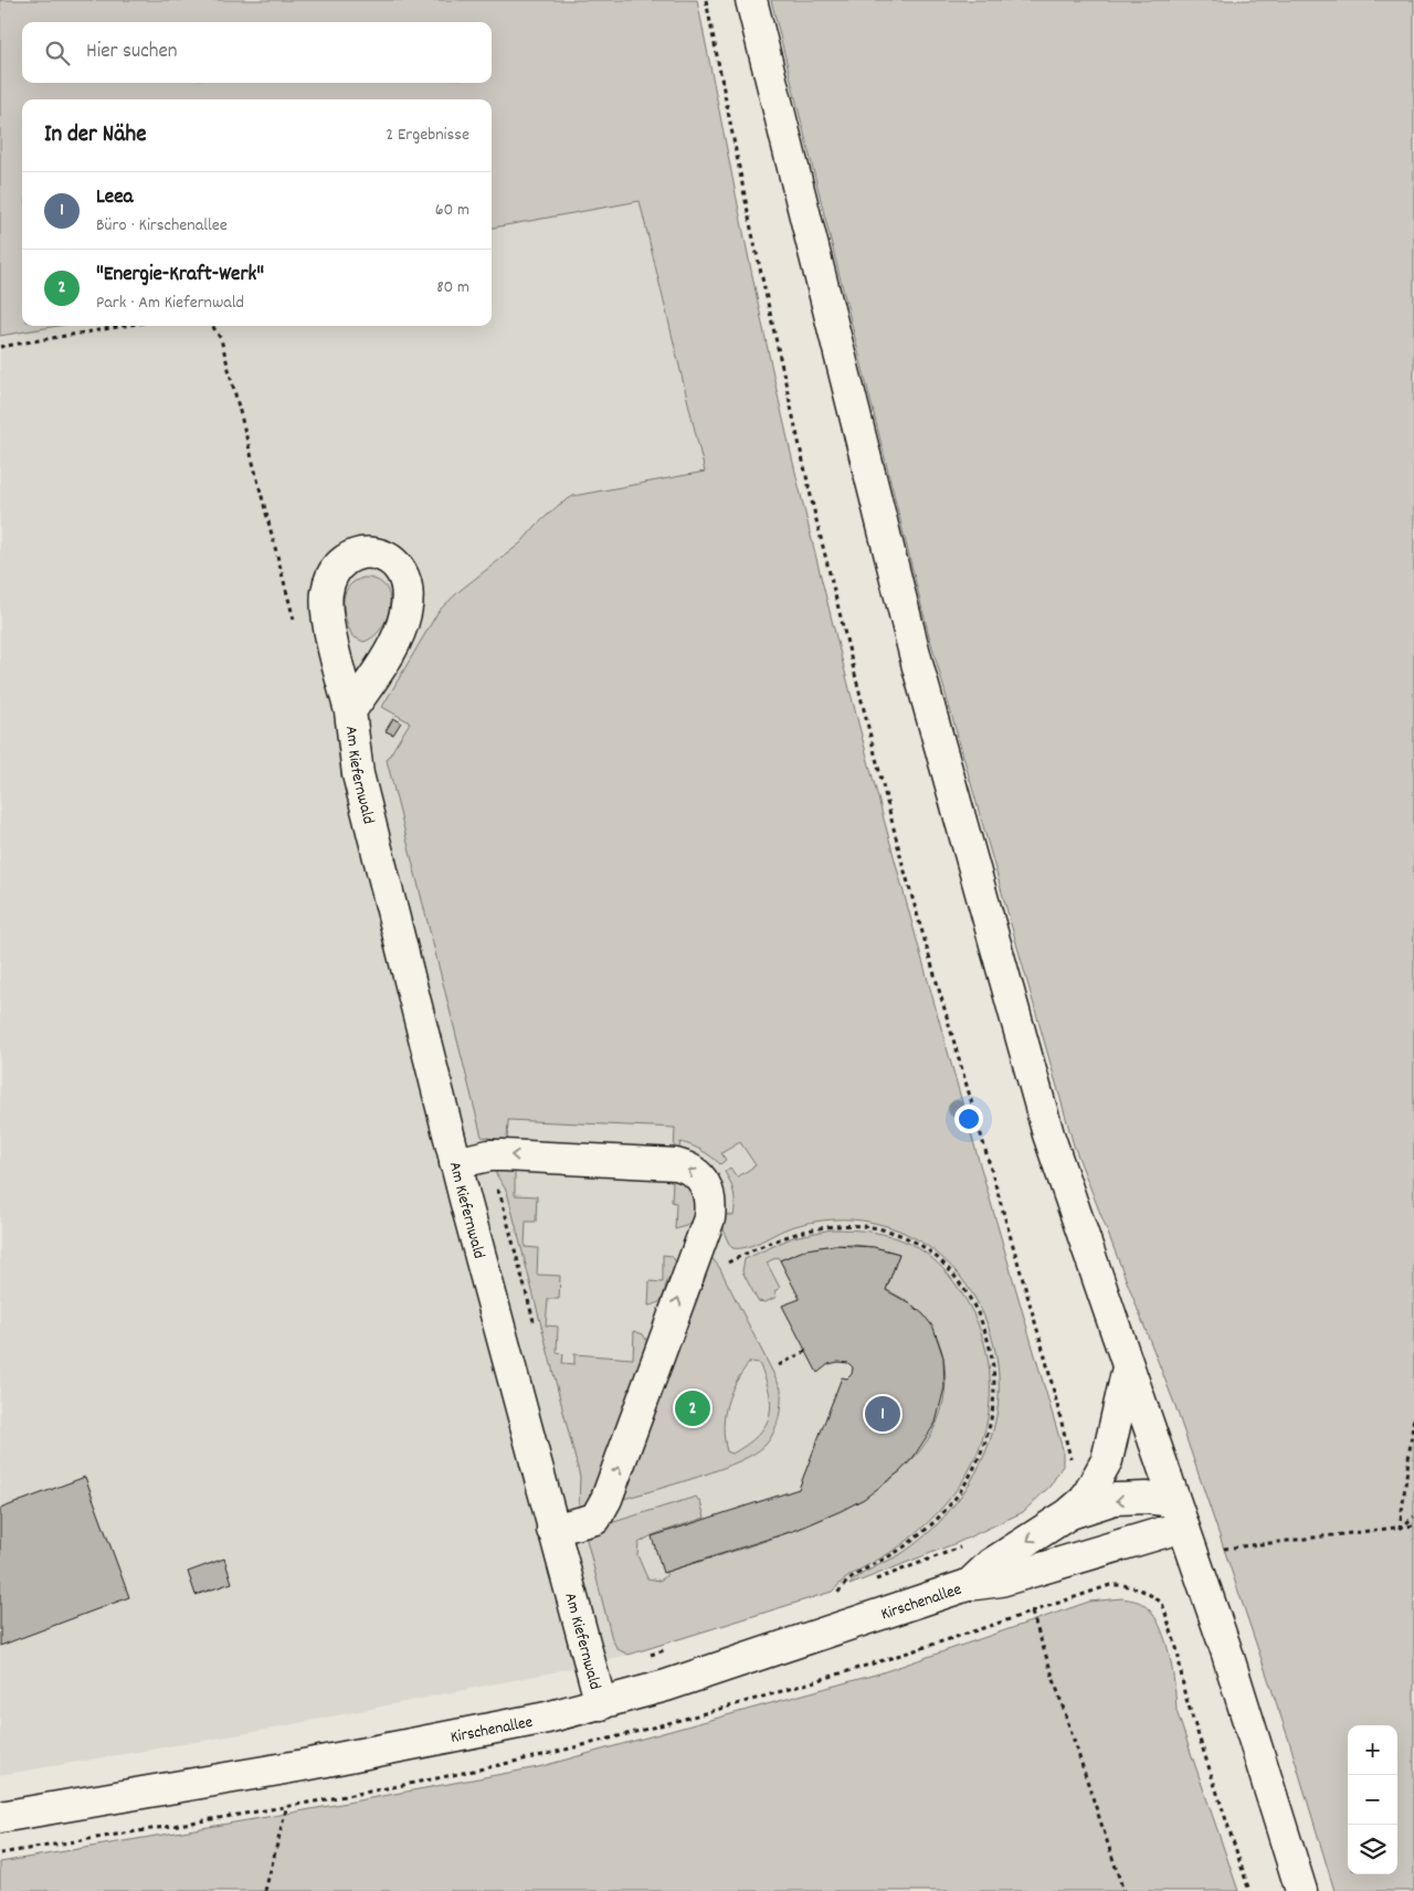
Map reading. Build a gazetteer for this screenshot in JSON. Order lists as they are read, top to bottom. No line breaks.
{"streets":{"street":["Am Kiefernwald","Kirschenallee"]},"crossings":[["Am Kiefernwald","Kirschenallee"]],"page":{"search":"Hier suchen","heading":["In der Nähe","2 Ergebnisse"],"list":[{"mark":"1","name":"Leea","note":"Büro · Kirschenallee","value":"60 m"},{"mark":"2","name":"\"Energie-Kraft-Werk\"","note":"Park · Am Kiefernwald","value":"80 m"}],"pins":["2","1"],"map_buttons":["+","−"]}}
